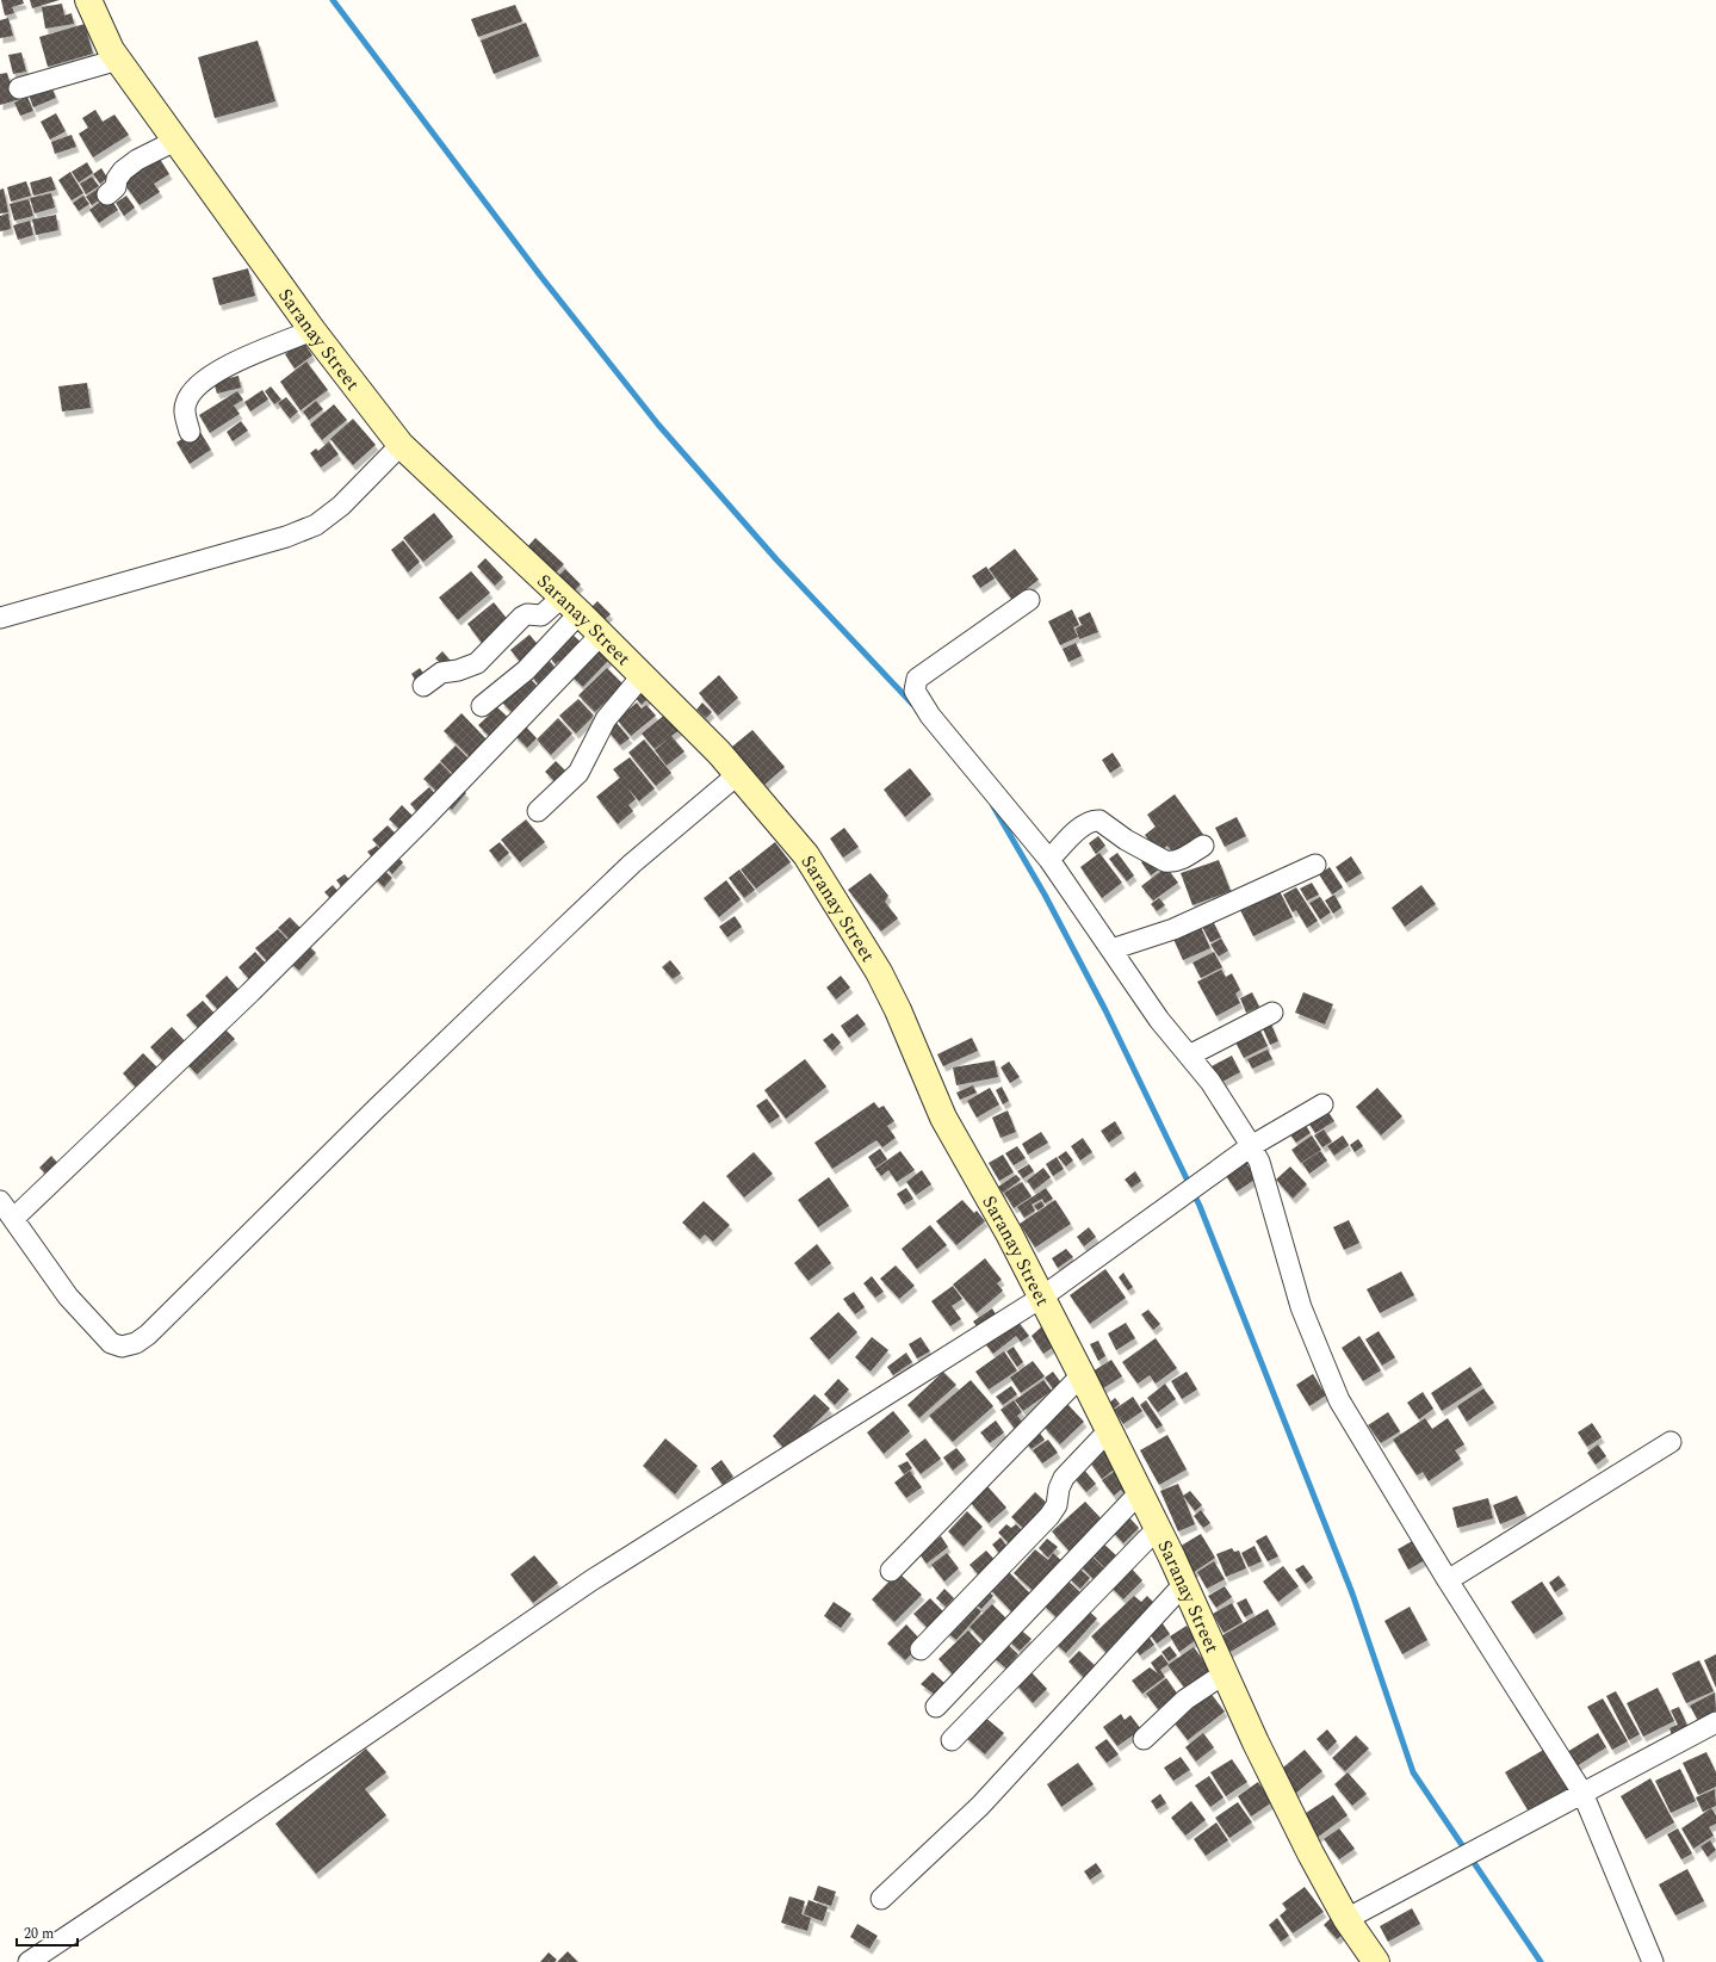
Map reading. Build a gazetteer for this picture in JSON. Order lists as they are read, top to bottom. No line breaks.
{"streets":{"street":["Saranay Street"]},"scale_bar":"20 m"}
